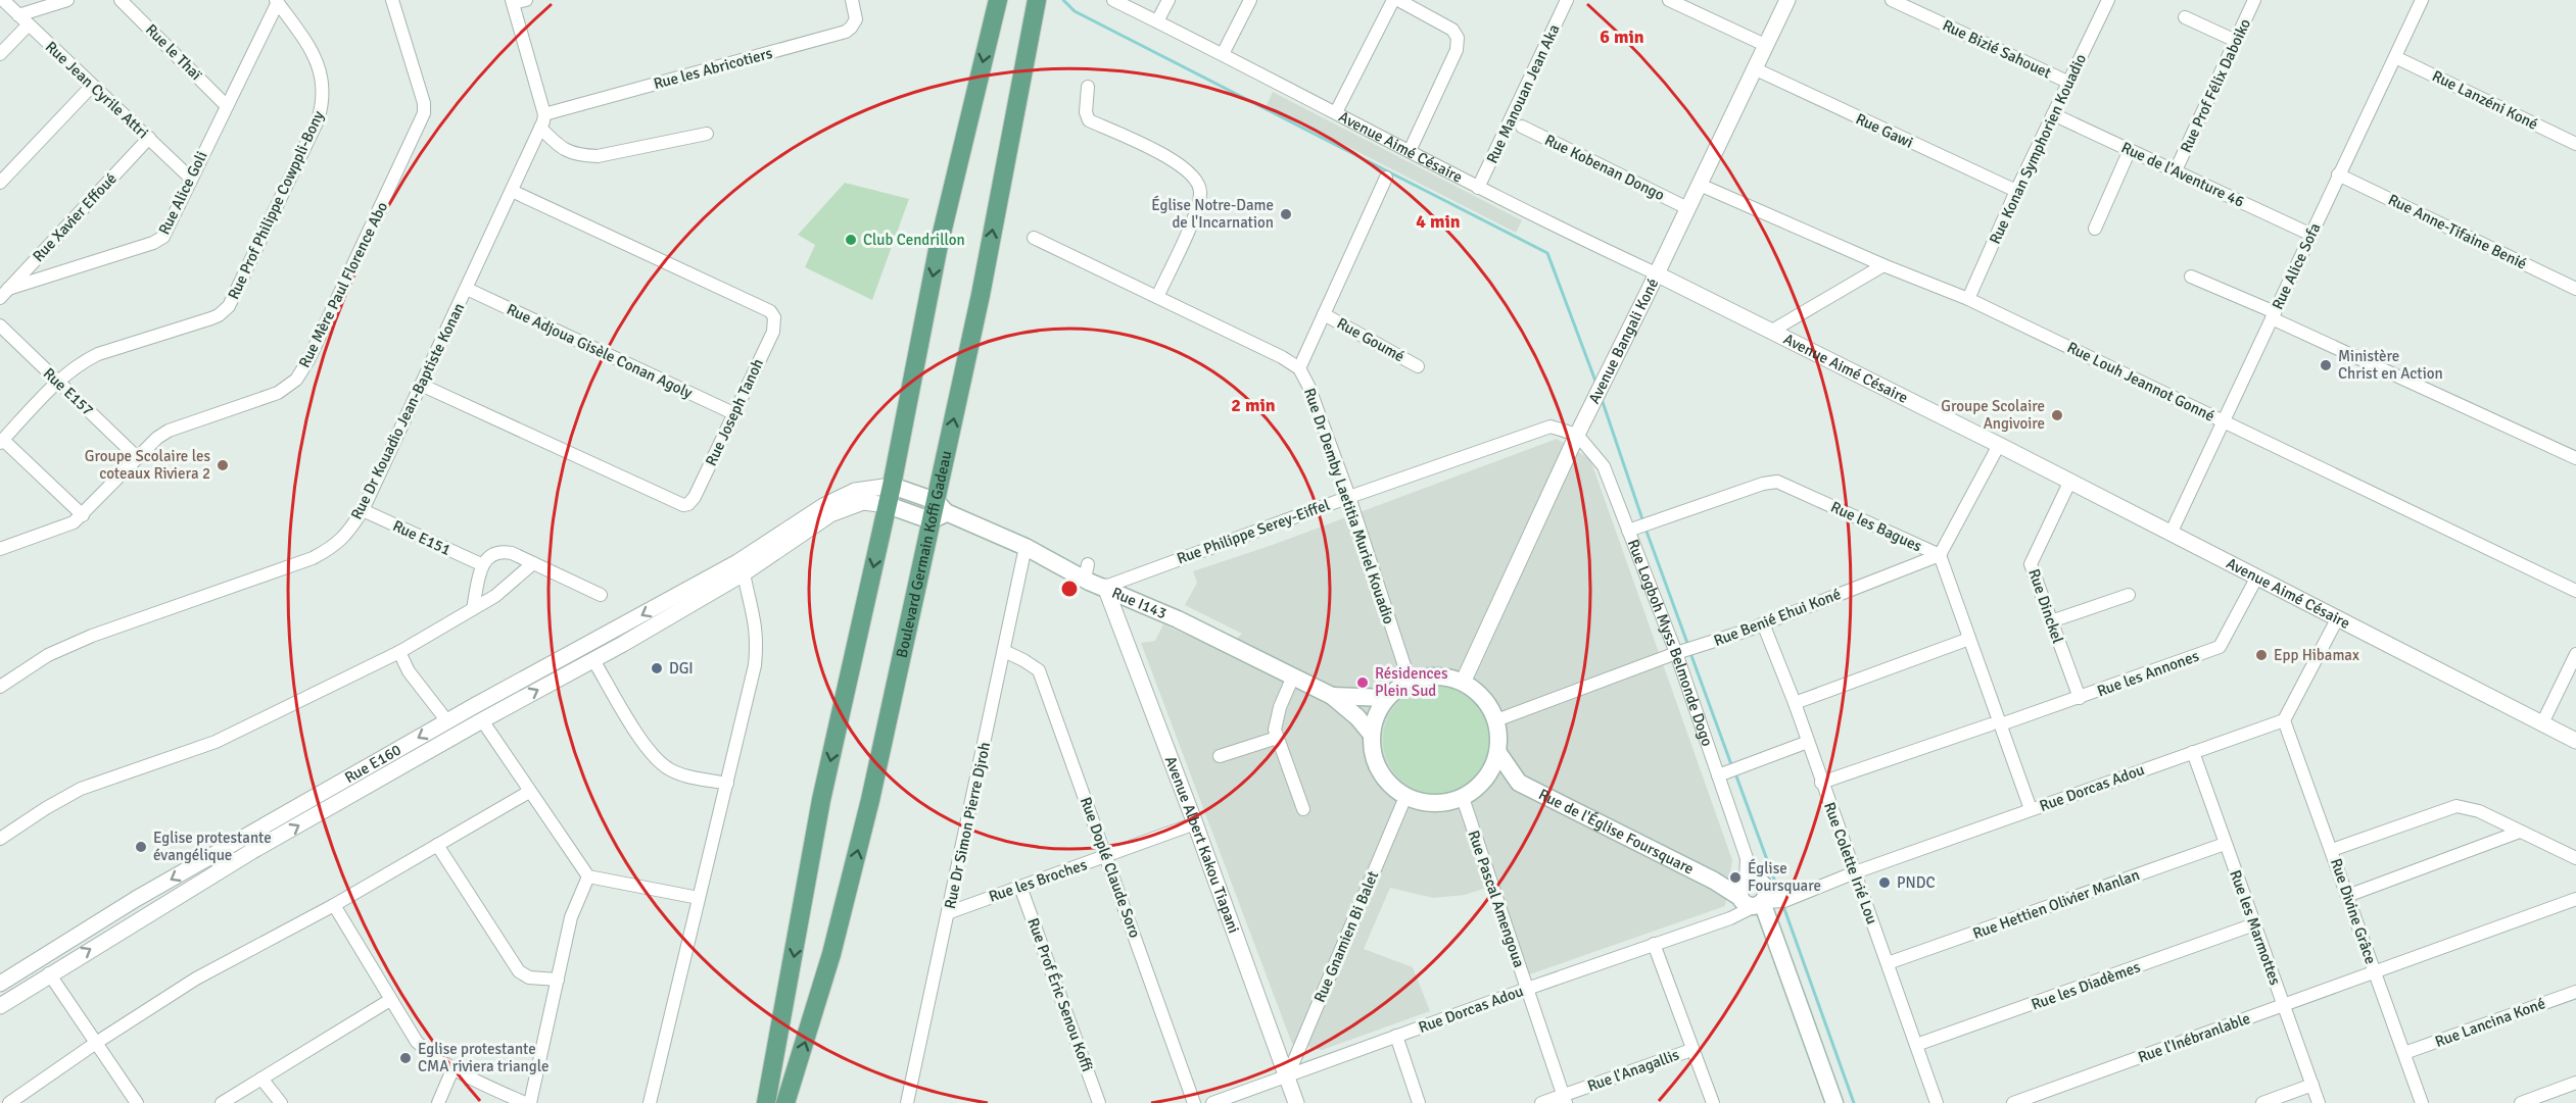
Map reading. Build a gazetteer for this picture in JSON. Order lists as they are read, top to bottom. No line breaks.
{"streets":{"main road":["Boulevard Germain Koffi Gadeau","Rue I143","Rue Logboh Myss Belmonde Dogo","Rue de l'Église Foursquare"],"street":["Rue Bizié Sahouet","Rue le Thaï","Rue les Abricotiers","Rue Prof Félix Daboiko","Rue Jean Cyrile Attri","Rue Manouan Jean Aka","Rue Lanzéni Koné","Rue Gawi","Avenue Aimé Césaire","Rue Konan Symphorien Kouadio","Rue Kobenan Dongo","Rue de l'Aventure 46","Rue Alice Goli","Rue Prof Philippe Cowppli-Bony","Rue Xavier Effoué","Rue Anne-Tifaine Benié","Rue Alice Sofa","Rue Mère Paul Florence Abo","Rue Goumé","Avenue Bangali Koné","Rue Adjoua Gisèle Conan Agoly","Rue Louh Jeannot Gonné","Rue E157","Rue Dr Kouadio Jean-Baptiste Konan","Rue Joseph Tanoh","Rue Dr Demby Laetitia Muriel Kouadio","Rue les Bagues","Rue Philippe Serey-Eiffel","Rue E151","Rue Dinckel","Rue Benié Ehui Koné","Rue les Annones","Rue E160","Rue Dorcas Adou","Rue Dr Simon Pierre Djroh","Avenue Albert Kakou Tiapani","Rue Colette Irié Lou","Rue Doplé Claude Soro","Rue les Broches","Rue Pascal Amengoua","Rue Hettien Olivier Manlan","Rue Divine Grâce","Rue les Marmottes","Rue Gnamien Bi Balet","Rue les Diadèmes","Rue Prof Éric Senou Koffi","Rue Lancina Koné","Rue l'Inébranlable","Rue l'Anagallis"]},"crossings":[["Rue Bizié Sahouet","Rue Konan Symphorien Kouadio"],["Rue le Thaï","Rue Alice Goli"],["Rue les Abricotiers","Rue Dr Kouadio Jean-Baptiste Konan"],["Rue Prof Félix Daboiko","Rue de l'Aventure 46"],["Rue Jean Cyrile Attri","Rue Alice Goli"],["Rue Jean Cyrile Attri","Rue Xavier Effoué"],["Rue Manouan Jean Aka","Avenue Aimé Césaire"],["Rue Lanzéni Koné","Rue Alice Sofa"],["Rue Gawi","Rue Konan Symphorien Kouadio"],["Rue Gawi","Avenue Bangali Koné"],["Avenue Aimé Césaire","Rue Alice Sofa"],["Avenue Aimé Césaire","Avenue Bangali Koné"],["Avenue Aimé Césaire","Rue Dinckel"],["Avenue Aimé Césaire","Rue les Annones"],["Rue Konan Symphorien Kouadio","Rue de l'Aventure 46"],["Rue Konan Symphorien Kouadio","Rue Louh Jeannot Gonné"],["Rue Kobenan Dongo","Avenue Bangali Koné"],["Rue de l'Aventure 46","Rue Alice Sofa"],["Rue Alice Goli","Rue Prof Philippe Cowppli-Bony"],["Rue Alice Goli","Rue Xavier Effoué"],["Rue Prof Philippe Cowppli-Bony","Rue E157"],["Rue Anne-Tifaine Benié","Rue Alice Sofa"],["Rue Alice Sofa","Rue Louh Jeannot Gonné"],["Rue Mère Paul Florence Abo","Rue E157"],["Avenue Bangali Koné","Rue Louh Jeannot Gonné"],["Avenue Bangali Koné","Rue Dr Demby Laetitia Muriel Kouadio"],["Avenue Bangali Koné","Rue Philippe Serey-Eiffel"],["Avenue Bangali Koné","Rue I143"],["Avenue Bangali Koné","Rue Benié Ehui Koné"],["Avenue Bangali Koné","Rue Logboh Myss Belmonde Dogo"],["Avenue Bangali Koné","Rue de l'Église Foursquare"],["Avenue Bangali Koné","Rue Pascal Amengoua"],["Avenue Bangali Koné","Rue Gnamien Bi Balet"],["Rue Adjoua Gisèle Conan Agoly","Rue Dr Kouadio Jean-Baptiste Konan"],["Rue Adjoua Gisèle Conan Agoly","Rue Joseph Tanoh"],["Rue Dr Kouadio Jean-Baptiste Konan","Rue Joseph Tanoh"],["Rue Dr Kouadio Jean-Baptiste Konan","Rue E151"],["Rue Dr Demby Laetitia Muriel Kouadio","Rue Philippe Serey-Eiffel"],["Rue Dr Demby Laetitia Muriel Kouadio","Rue I143"],["Rue Dr Demby Laetitia Muriel Kouadio","Rue Benié Ehui Koné"],["Rue Dr Demby Laetitia Muriel Kouadio","Rue de l'Église Foursquare"],["Rue Dr Demby Laetitia Muriel Kouadio","Rue Pascal Amengoua"],["Rue Dr Demby Laetitia Muriel Kouadio","Rue Gnamien Bi Balet"],["Rue les Bagues","Rue Benié Ehui Koné"],["Rue les Bagues","Rue Logboh Myss Belmonde Dogo"],["Rue les Bagues","Rue les Annones"],["Rue les Bagues","Rue Dorcas Adou"],["Rue Philippe Serey-Eiffel","Rue I143"],["Rue Philippe Serey-Eiffel","Rue Logboh Myss Belmonde Dogo"],["Rue Philippe Serey-Eiffel","Avenue Albert Kakou Tiapani"],["Boulevard Germain Koffi Gadeau","Rue I143"],["Rue I143","Rue Benié Ehui Koné"],["Rue I143","Rue Dr Simon Pierre Djroh"],["Rue I143","Rue de l'Église Foursquare"],["Rue I143","Avenue Albert Kakou Tiapani"],["Rue I143","Rue Pascal Amengoua"],["Rue I143","Rue Gnamien Bi Balet"],["Rue Dinckel","Rue les Annones"],["Rue Benié Ehui Koné","Rue Logboh Myss Belmonde Dogo"],["Rue Benié Ehui Koné","Rue de l'Église Foursquare"],["Rue Benié Ehui Koné","Rue Colette Irié Lou"],["Rue Benié Ehui Koné","Rue Pascal Amengoua"],["Rue Benié Ehui Koné","Rue Gnamien Bi Balet"],["Rue Logboh Myss Belmonde Dogo","Rue Dorcas Adou"],["Rue Logboh Myss Belmonde Dogo","Rue de l'Église Foursquare"],["Rue les Annones","Rue Colette Irié Lou"],["Rue Dorcas Adou","Rue de l'Église Foursquare"],["Rue Dorcas Adou","Avenue Albert Kakou Tiapani"],["Rue Dorcas Adou","Rue Colette Irié Lou"],["Rue Dorcas Adou","Rue Pascal Amengoua"],["Rue Dorcas Adou","Rue Divine Grâce"],["Rue Dorcas Adou","Rue les Marmottes"],["Rue Dorcas Adou","Rue Gnamien Bi Balet"],["Rue Dr Simon Pierre Djroh","Rue Doplé Claude Soro"],["Rue Dr Simon Pierre Djroh","Rue les Broches"],["Rue de l'Église Foursquare","Rue Pascal Amengoua"],["Rue de l'Église Foursquare","Rue Gnamien Bi Balet"],["Avenue Albert Kakou Tiapani","Rue les Broches"],["Avenue Albert Kakou Tiapani","Rue Gnamien Bi Balet"],["Rue Colette Irié Lou","Rue Hettien Olivier Manlan"],["Rue Colette Irié Lou","Rue les Diadèmes"],["Rue Doplé Claude Soro","Rue les Broches"],["Rue les Broches","Rue Prof Éric Senou Koffi"],["Rue Pascal Amengoua","Rue Gnamien Bi Balet"],["Rue Pascal Amengoua","Rue l'Anagallis"],["Rue Hettien Olivier Manlan","Rue les Marmottes"],["Rue Divine Grâce","Rue Lancina Koné"],["Rue Divine Grâce","Rue l'Inébranlable"],["Rue les Marmottes","Rue les Diadèmes"],["Rue les Marmottes","Rue l'Inébranlable"]],"places":["Église Notre-Dame de l'Incarnation","Club Cendrillon","Ministère Christ en Action","Groupe Scolaire Angivoire","Groupe Scolaire les coteaux Riviera 2","Epp Hibamax","DGI","Résidences Plein Sud","Eglise protestante évangélique","Église Foursquare","PNDC","Eglise protestante CMA riviera triangle"],"rings":["6 min","4 min","2 min"]}
